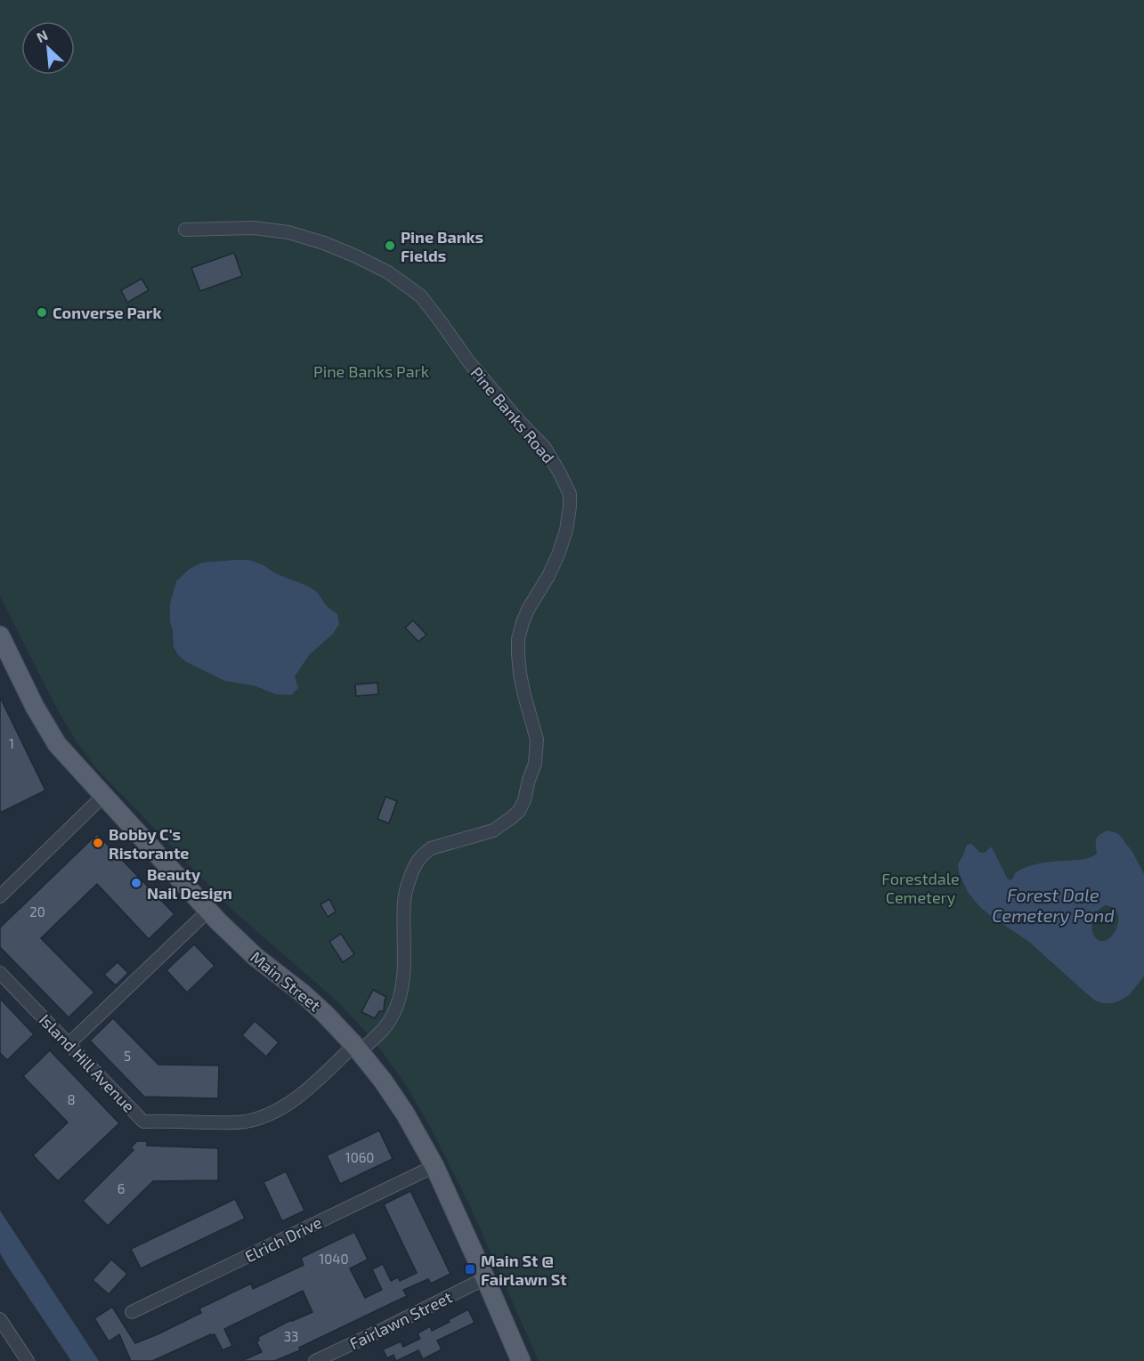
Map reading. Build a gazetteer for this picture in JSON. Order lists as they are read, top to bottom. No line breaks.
{"streets":{"main road":["Main Street"],"street":["Pine Banks Road","Island Hill Avenue","Elrich Drive","Fairlawn Street"]},"crossings":[["Pine Banks Road","Main Street"],["Pine Banks Road","Island Hill Avenue"],["Main Street","Island Hill Avenue"],["Main Street","Elrich Drive"],["Main Street","Fairlawn Street"]],"water":["Forest Dale Cemetery Pond"],"parks":["Pine Banks Park","Forestdale Cemetery"],"places":{"other":["Pine Banks Fields","Converse Park","Bobby C's Ristorante","Beauty Nail Design"],"transit":["Main St @ Fairlawn St"]},"house_numbers":["1","20","5","8","1060","6","1040","33"],"north":"top left"}
